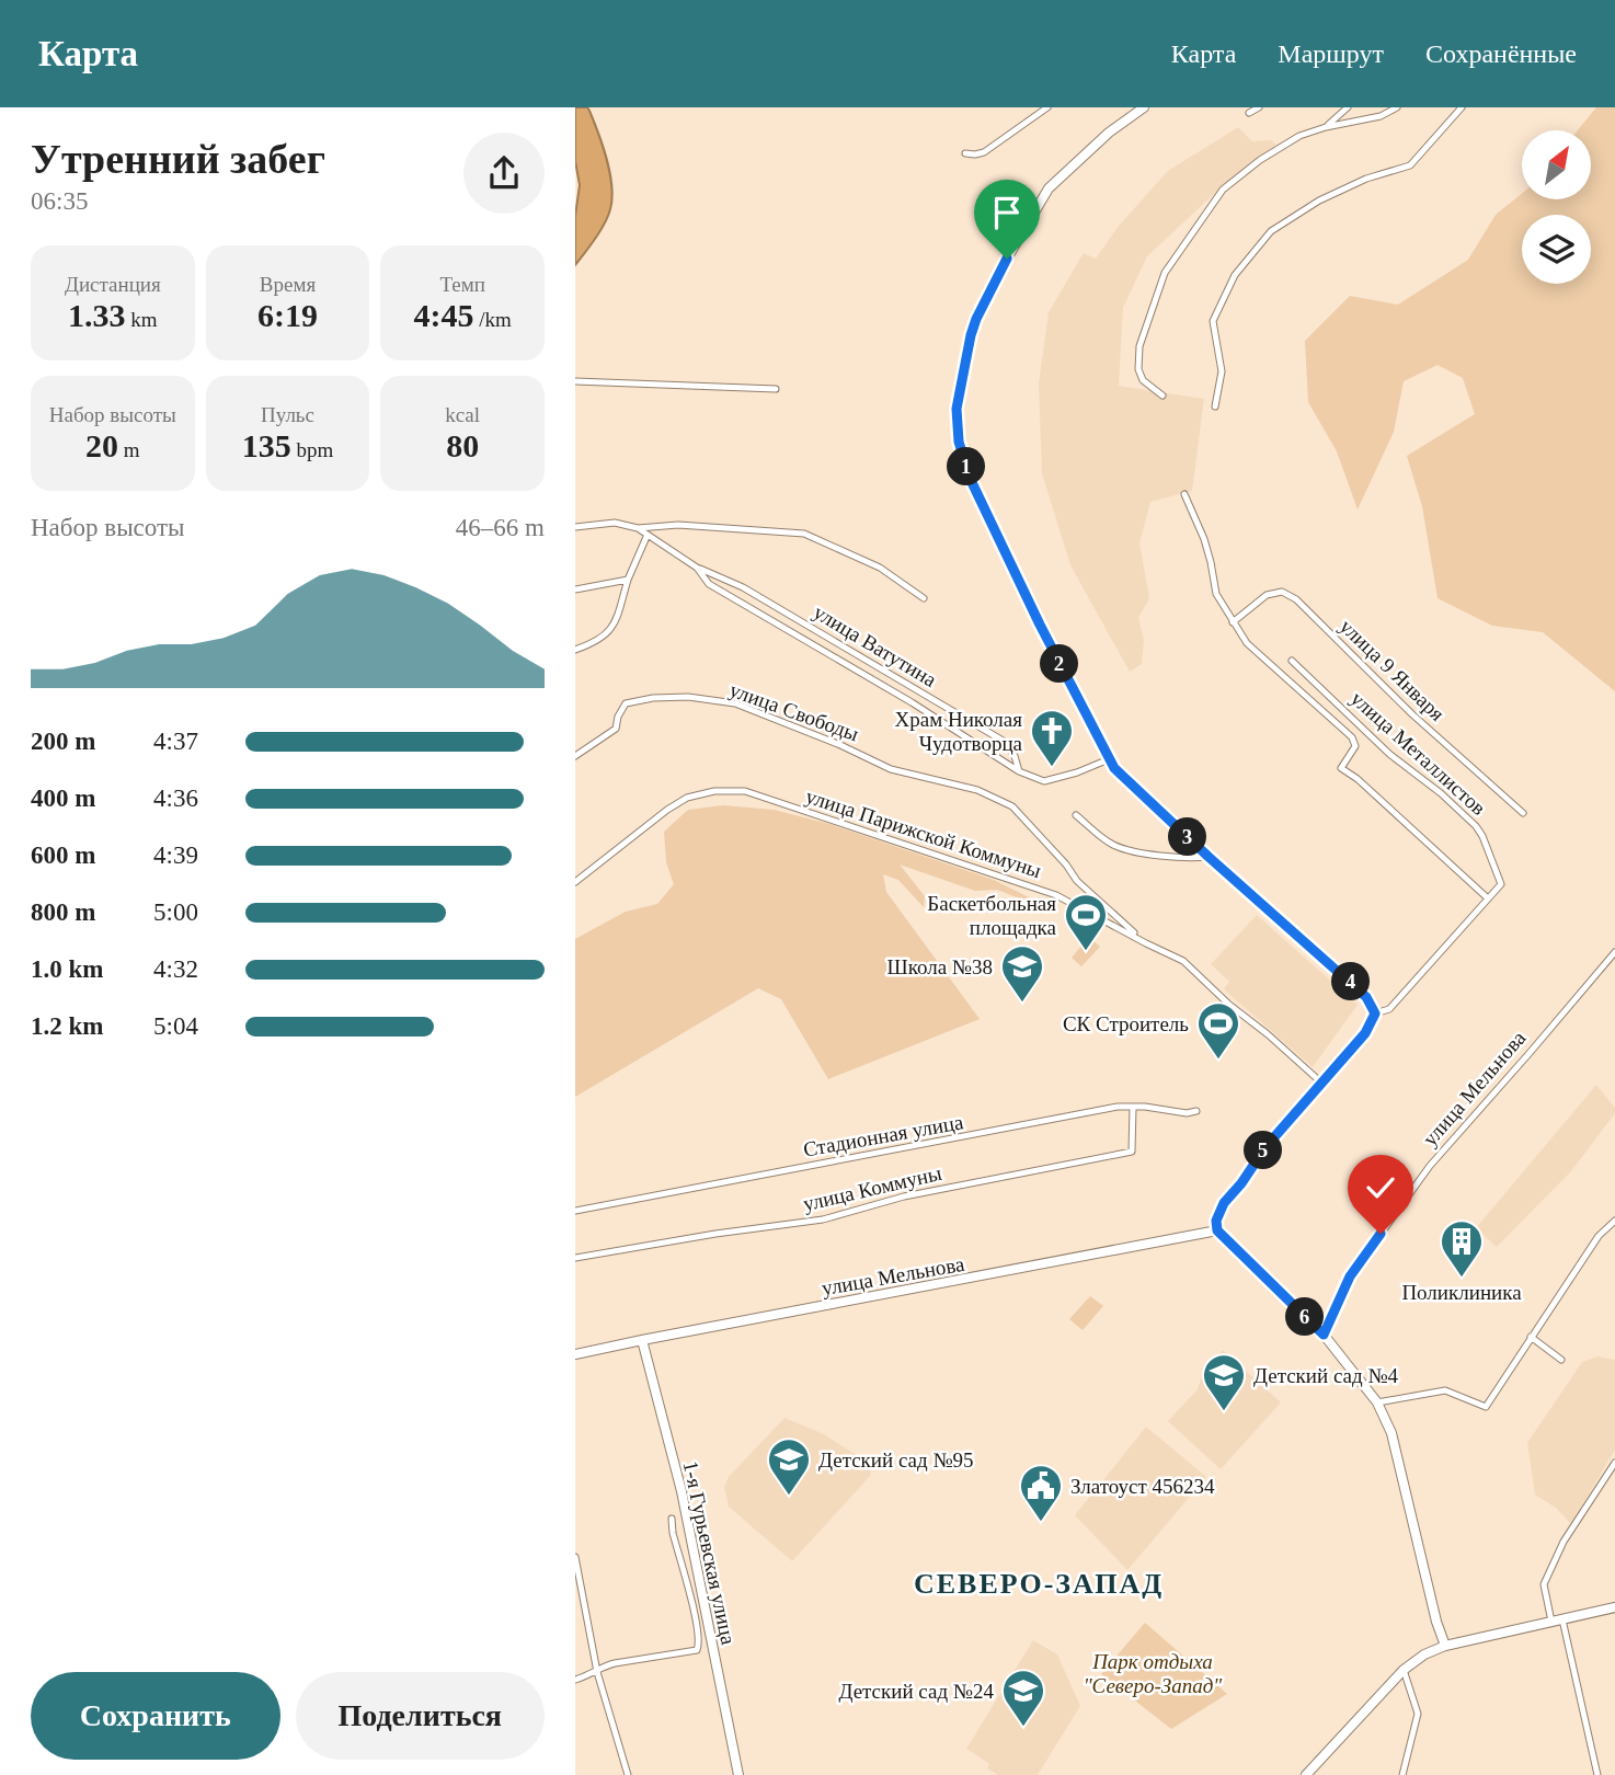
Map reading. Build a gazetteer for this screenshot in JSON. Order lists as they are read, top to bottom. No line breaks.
{"streets":{"main road":["улица Мельнова","1-я Гурьевская улица"],"street":["улица Ватутина","улица 9 Января","улица Свободы","улица Металлистов","улица Парижской Коммуны","Стадионная улица","улица Коммуны"]},"crossings":[["улица 9 Января","улица Металлистов"],["улица Свободы","улица Парижской Коммуны"],["улица Мельнова","1-я Гурьевская улица"],["Стадионная улица","улица Коммуны"]],"districts":["СЕВЕРО-ЗАПАД"],"parks":["Парк отдыха \"Северо-Запад\""],"places":{"church":["Храм Николая Чудотворца"],"sports":["Баскетбольная площадка","СК Строитель"],"school or university":["Школа №38","Детский сад №4","Детский сад №95","Детский сад №24"],"building":["Поликлиника"],"public building":["Златоуст 456234"]},"north":"top right","page":{"header":"Карта","nav":["Карта","Маршрут","Сохранённые"],"heading":["Утренний забег","06:35"],"stats":[["Дистанция","1.33 km"],["Время","6:19"],["Темп","4:45 /km"],["Набор высоты","20 m"],["Пульс","135 bpm"],["kcal","80"]],"pins":["1","2","3","4","5","6"],"chart":["Набор высоты","46–66 m"],"list":[{"name":"200 m","note":"4:37"},{"name":"400 m","note":"4:36"},{"name":"600 m","note":"4:39"},{"name":"800 m","note":"5:00"},{"name":"1.0 km","note":"4:32"},{"name":"1.2 km","note":"5:04"}],"buttons":["Сохранить","Поделиться"]}}
